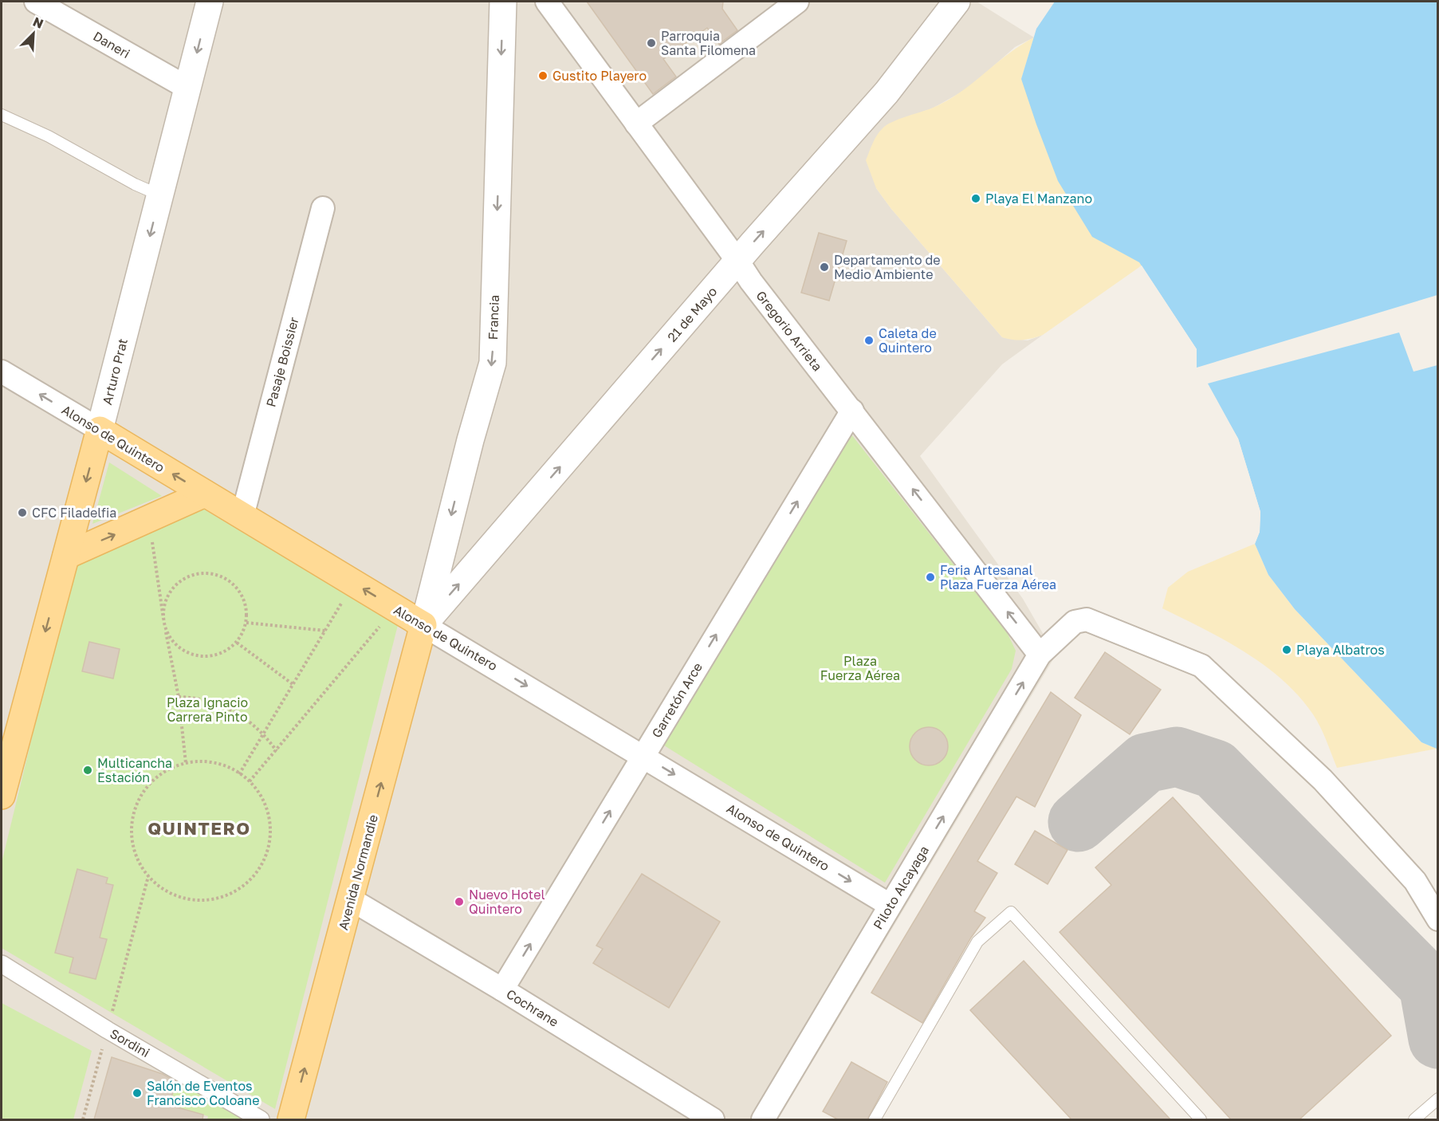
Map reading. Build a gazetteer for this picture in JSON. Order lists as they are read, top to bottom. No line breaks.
{"streets":{"main road":["Arturo Prat","Alonso de Quintero","Avenida Normandie"],"street":["Daneri","21 de Mayo","Francia","Gregorio Arrieta","Pasaje Boissier","Garretón Arce","Piloto Alcayaga","Cochrane","Sordini"]},"crossings":[["Daneri","Arturo Prat"],["21 de Mayo","Francia"],["21 de Mayo","Gregorio Arrieta"],["21 de Mayo","Alonso de Quintero"],["21 de Mayo","Avenida Normandie"],["Francia","Alonso de Quintero"],["Francia","Avenida Normandie"],["Gregorio Arrieta","Garretón Arce"],["Gregorio Arrieta","Piloto Alcayaga"],["Pasaje Boissier","Alonso de Quintero"],["Arturo Prat","Alonso de Quintero"],["Alonso de Quintero","Garretón Arce"],["Alonso de Quintero","Avenida Normandie"],["Alonso de Quintero","Piloto Alcayaga"],["Garretón Arce","Cochrane"],["Avenida Normandie","Cochrane"]],"one_way":["21 de Mayo","Francia","Gregorio Arrieta","Arturo Prat","Garretón Arce","Avenida Normandie"],"districts":["QUINTERO"],"parks":["Plaza Fuerza Aérea","Plaza Ignacio Carrera Pinto"],"places":["Parroquia Santa Filomena","Gustito Playero","Playa El Manzano","Departamento de Medio Ambiente","Caleta de Quintero","CFC Filadelfia","Feria Artesanal Plaza Fuerza Aérea","Playa Albatros","Multicancha Estación","Nuevo Hotel Quintero","Salón de Eventos Francisco Coloane"],"north":"top right"}
